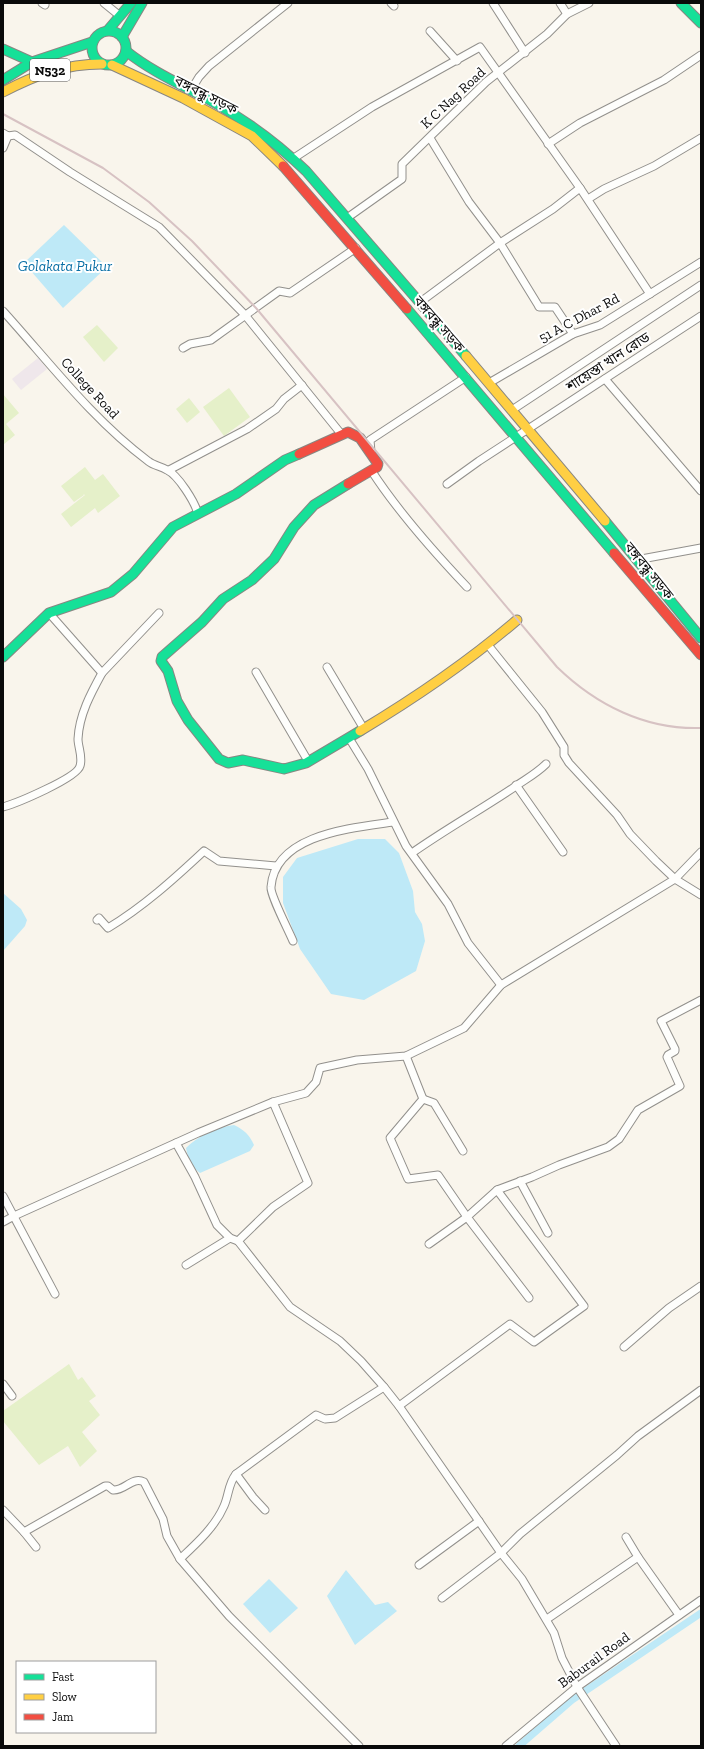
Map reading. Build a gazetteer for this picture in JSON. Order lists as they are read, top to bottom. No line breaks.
{"streets":{"main road":["N532","বঙ্গবন্ধু সড়ক"],"street":["K C Nag Road","51 A C Dhar Rd","শায়েস্তা খান রোড","College Road","Baburail Road"]},"crossings":[["N532","বঙ্গবন্ধু সড়ক"],["বঙ্গবন্ধু সড়ক","K C Nag Road"],["বঙ্গবন্ধু সড়ক","51 A C Dhar Rd"],["বঙ্গবন্ধু সড়ক","শায়েস্তা খান রোড"]],"water":["Golakata Pukur"],"legend":["Fast","Slow","Jam"]}
